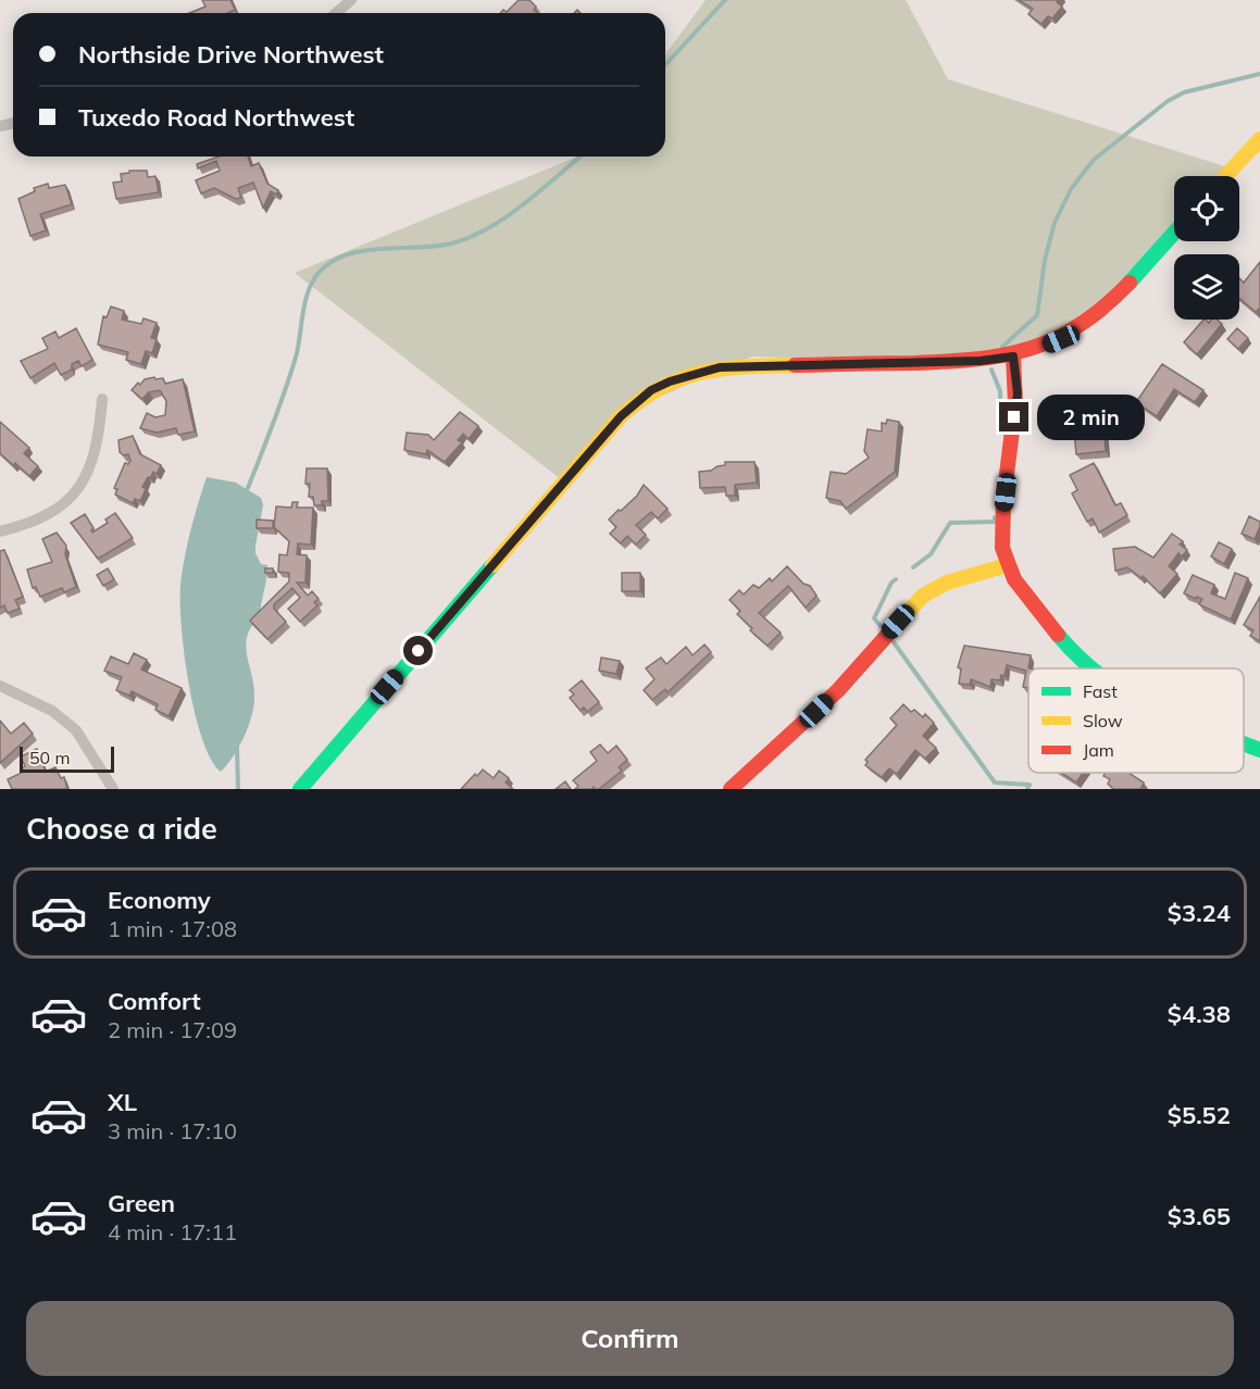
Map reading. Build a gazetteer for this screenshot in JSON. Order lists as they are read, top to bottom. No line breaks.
{"legend":["Fast","Slow","Jam"],"scale_bar":"50 m","page":{"banner":["Northside Drive Northwest","Tuxedo Road Northwest"],"bubble":"2 min","scale":"50 m","heading":"Choose a ride","list":[{"name":"Economy","note":"1 min · 17:08","value":"$3.24"},{"name":"Comfort","note":"2 min · 17:09","value":"$4.38"},{"name":"XL","note":"3 min · 17:10","value":"$5.52"},{"name":"Green","note":"4 min · 17:11","value":"$3.65"}],"buttons":"Confirm"}}
